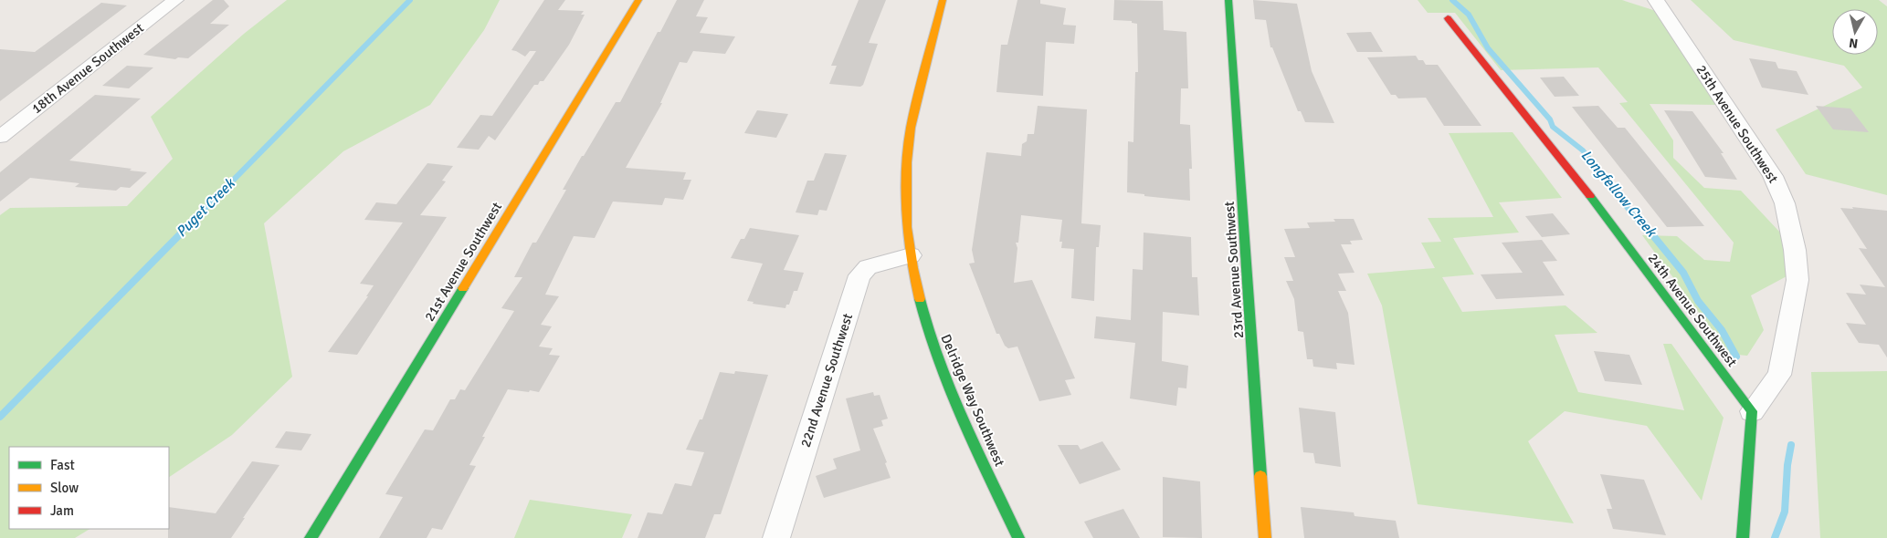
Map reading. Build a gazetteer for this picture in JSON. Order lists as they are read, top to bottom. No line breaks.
{"streets":{"street":["18th Avenue Southwest","25th Avenue Southwest","21st Avenue Southwest","23rd Avenue Southwest","24th Avenue Southwest","22nd Avenue Southwest","Delridge Way Southwest"]},"crossings":[["25th Avenue Southwest","24th Avenue Southwest"],["22nd Avenue Southwest","Delridge Way Southwest"]],"water":["Longfellow Creek","Puget Creek"],"legend":["Fast","Slow","Jam"],"north":"bottom"}
